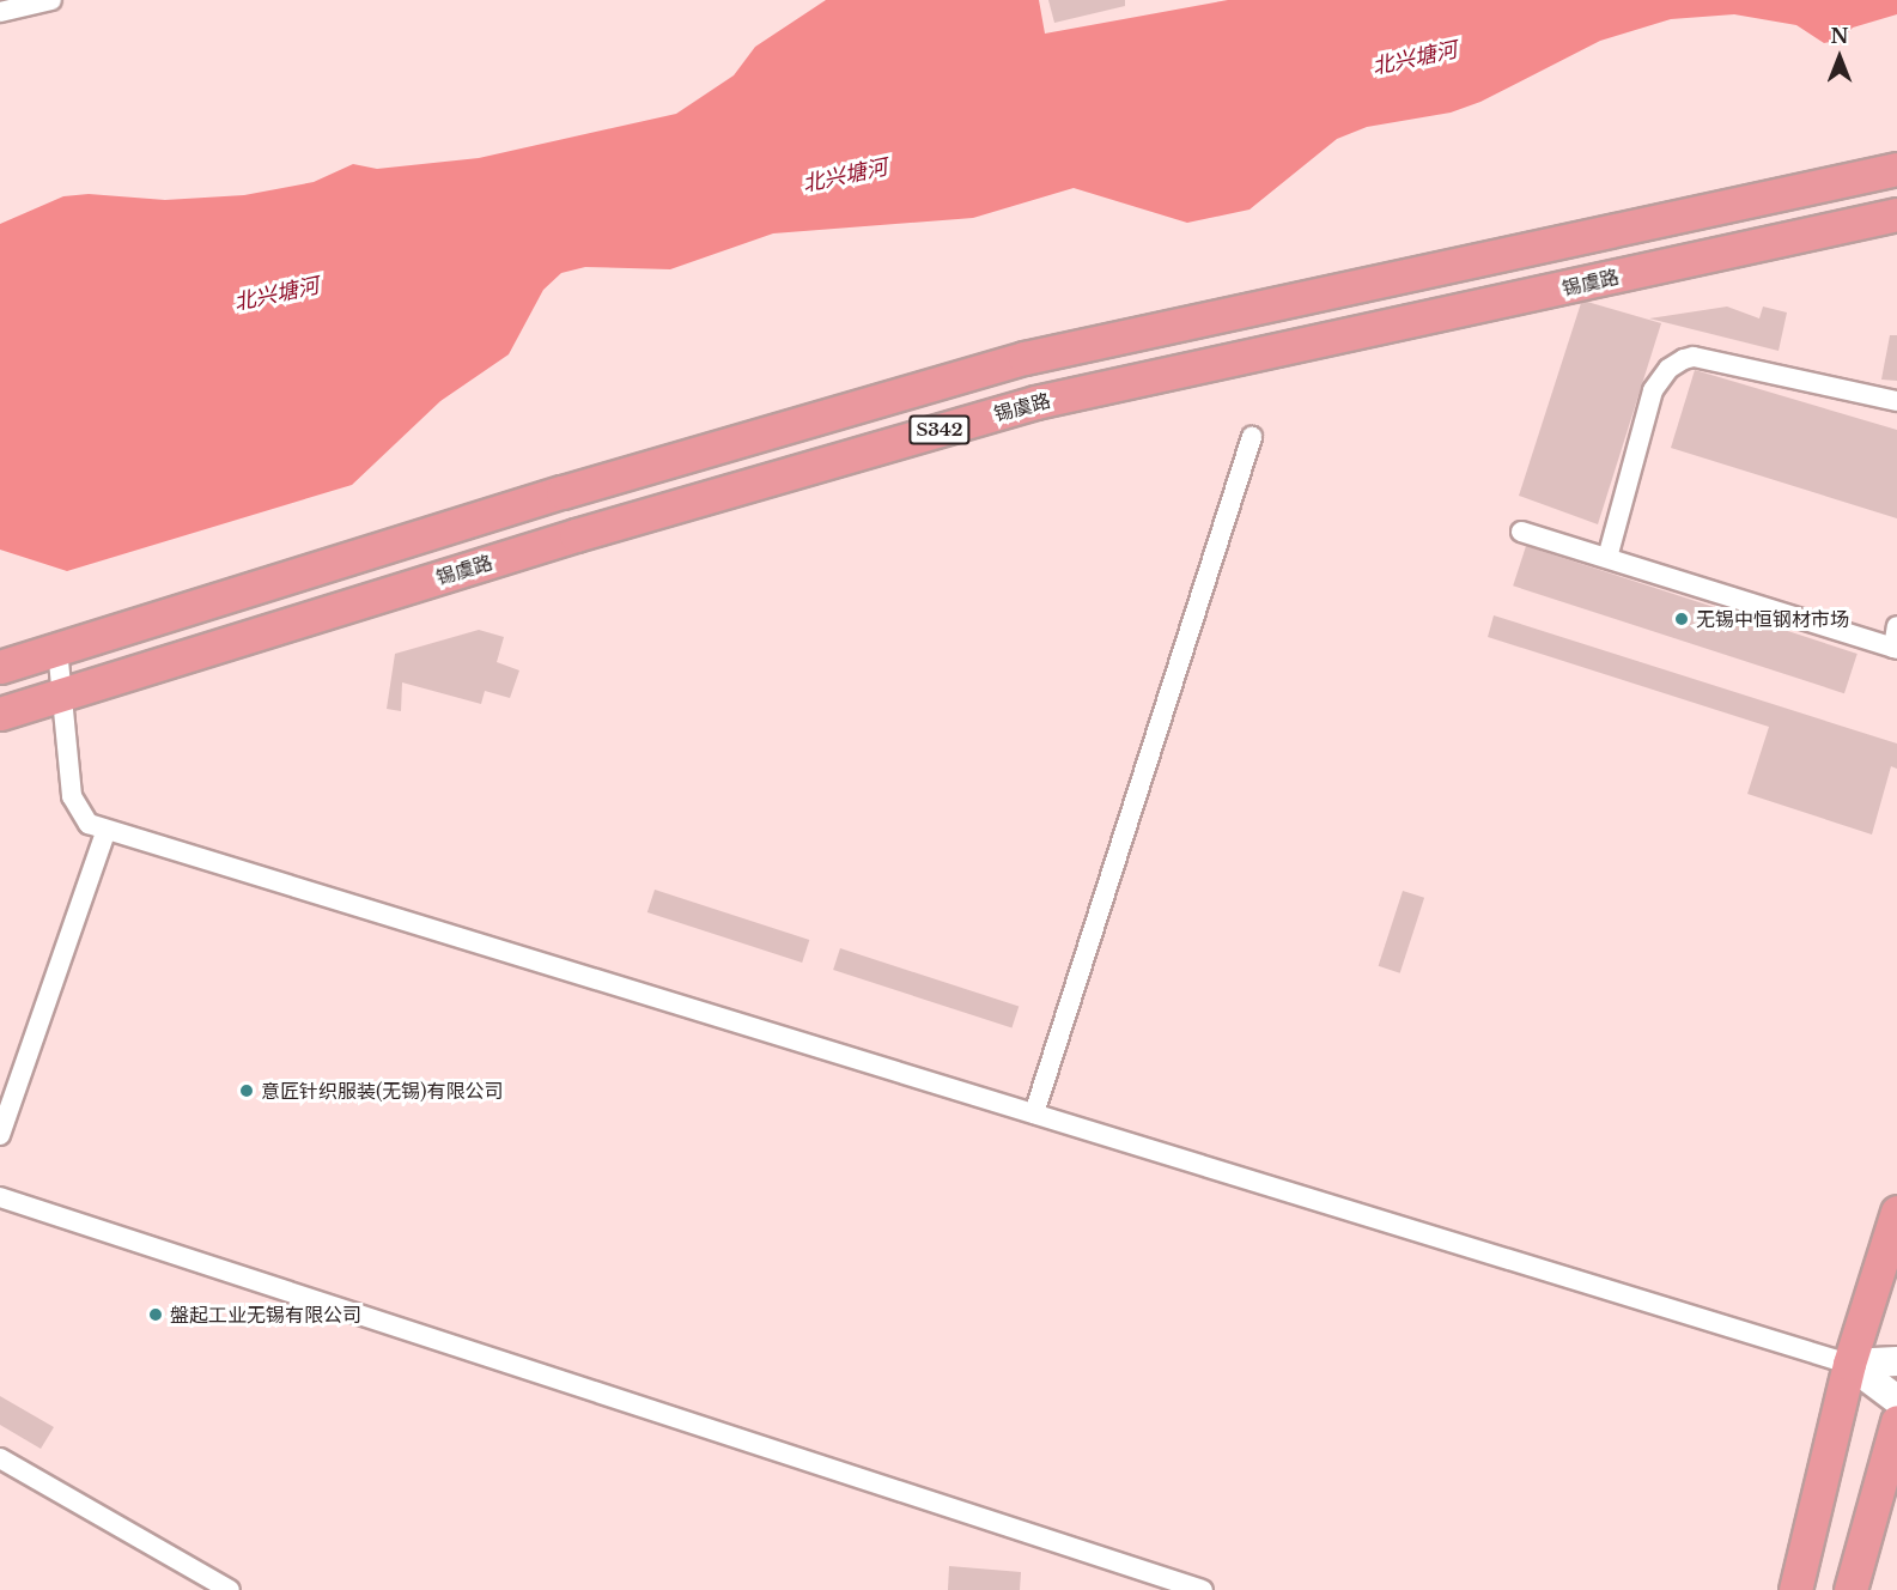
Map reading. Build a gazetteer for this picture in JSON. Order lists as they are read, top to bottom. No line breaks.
{"streets":{"main road":["锡虞路","S342"]},"water":["北兴塘河"],"places":["无锡中恒钢材市场","意匠针织服装(无锡)有限公司","盤起工业无锡有限公司"],"north":"top"}
